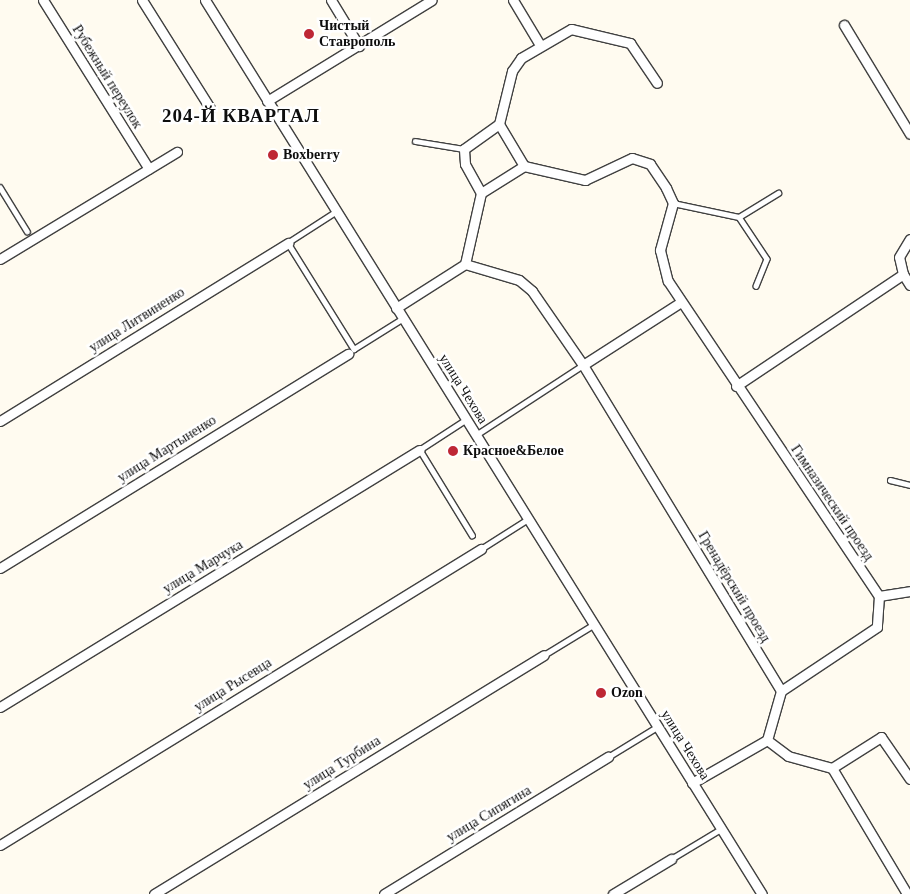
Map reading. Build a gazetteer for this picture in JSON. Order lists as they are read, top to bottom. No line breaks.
{"streets":{"street":["Рубежный переулок","улица Литвиненко","улица Чехова","улица Мартыненко","Гимназический проезд","улица Марчука","Гренадёрский проезд","улица Рысевца","улица Турбина","улица Сипягина"]},"districts":["204-Й КВАРТАЛ"],"places":["Чистый Ставрополь","Boxberry","Красное&Белое","Ozon"]}
